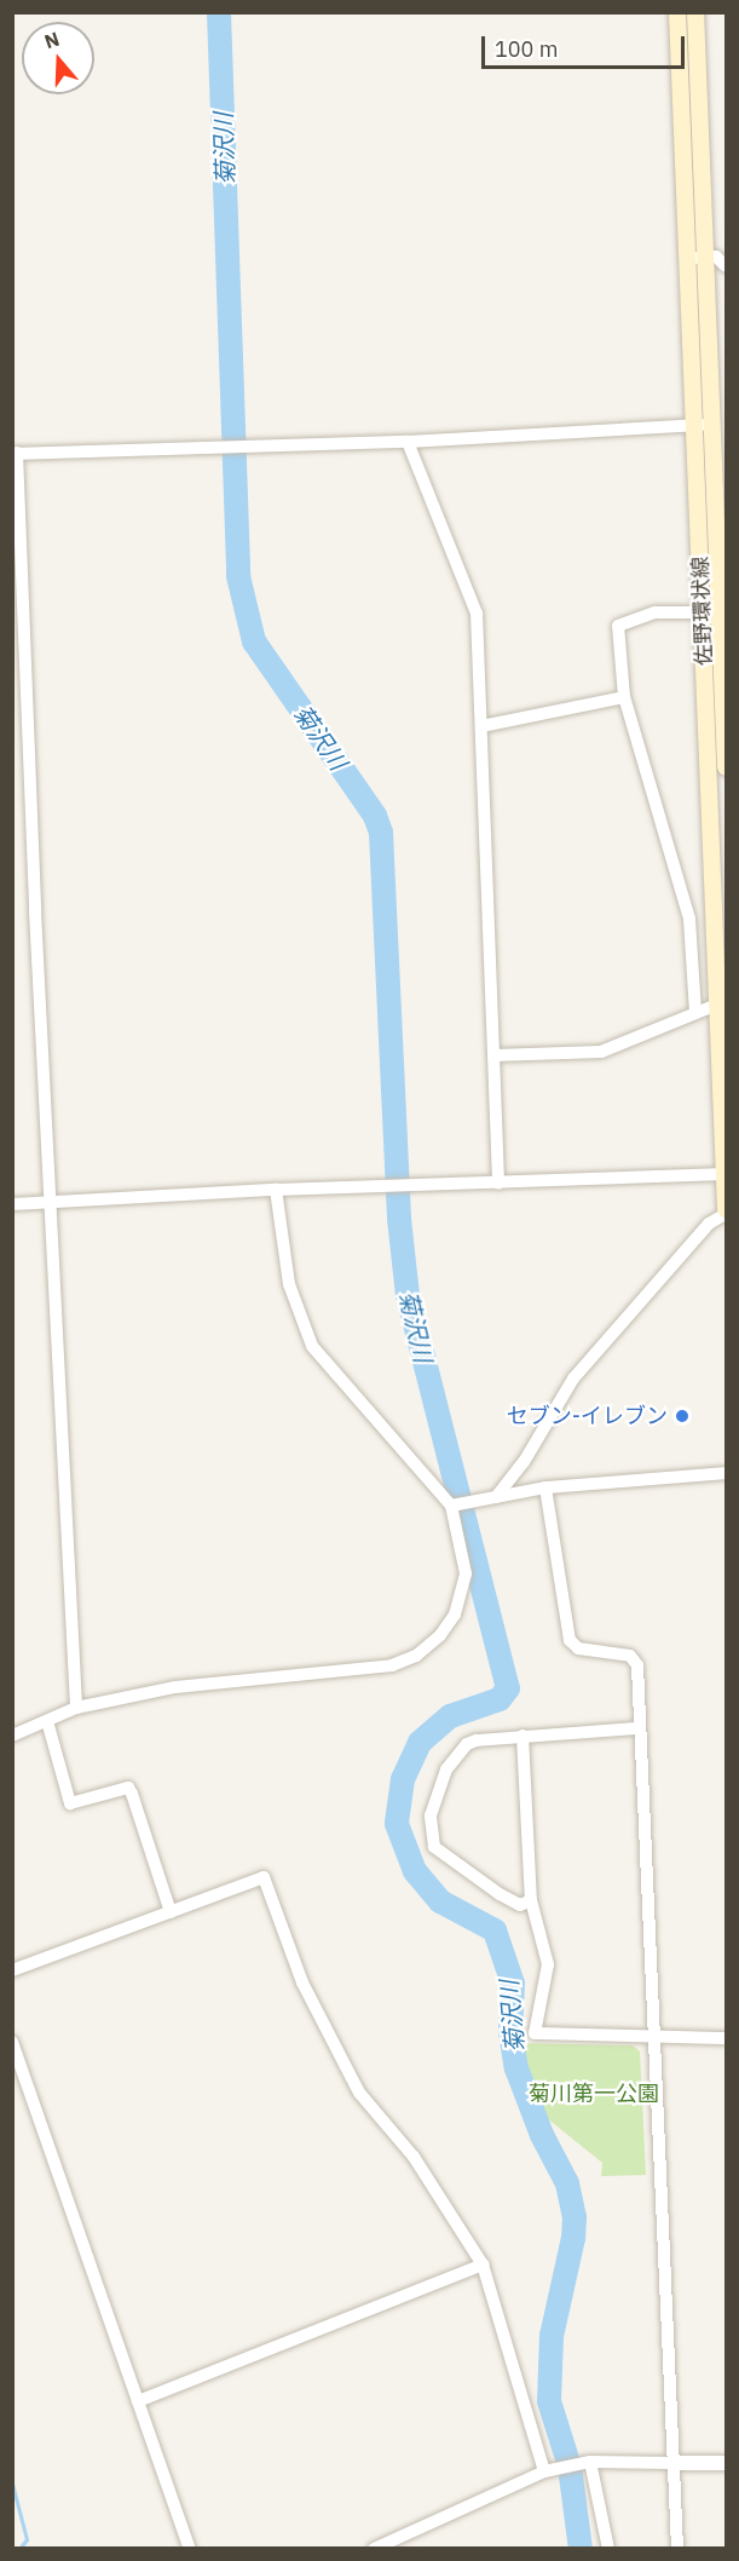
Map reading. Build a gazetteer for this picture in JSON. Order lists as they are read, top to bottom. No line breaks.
{"streets":{"main road":["佐野環状線"]},"water":["菊沢川"],"parks":["菊川第一公園"],"places":["セブン-イレブン"],"scale_bar":"100 m","north":"top"}
